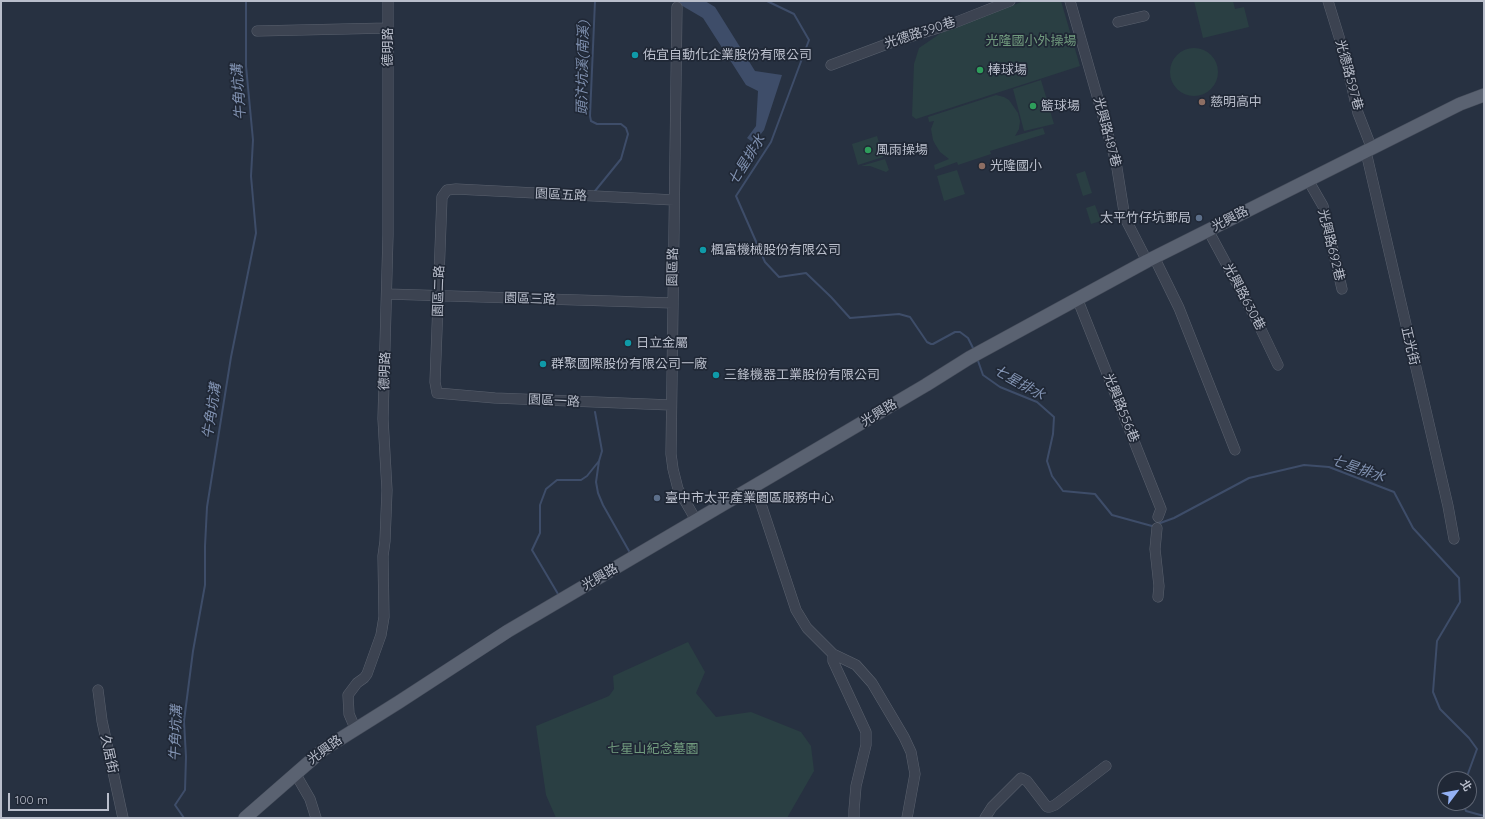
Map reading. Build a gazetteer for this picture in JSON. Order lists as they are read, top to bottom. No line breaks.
{"streets":{"main road":["光興路"],"street":["光德路390巷","德明路","光德路597巷","光興路487巷","園區五路","光興路692巷","園區路","園區二路","光興路630巷","園區三路","正光街","園區一路","光興路556巷","久居街"]},"crossings":[["德明路","光興路"],["德明路","園區三路"],["光德路597巷","光興路"],["光德路597巷","正光街"],["光興路487巷","光興路"],["園區五路","園區路"],["園區五路","園區二路"],["光興路","光興路692巷"],["光興路","園區路"],["光興路","光興路630巷"],["光興路","正光街"],["光興路","光興路556巷"],["園區路","園區三路"],["園區路","園區一路"],["園區二路","園區三路"],["園區二路","園區一路"]],"water":["頭汴坑溪(南溪)","牛角坑溝","七星排水"],"parks":["光隆國小外操場","七星山紀念墓園"],"places":["佑宜自動化企業股份有限公司","棒球場","慈明高中","籃球場","風雨操場","光隆國小","太平竹仔坑郵局","楓富機械股份有限公司","日立金屬","群聚國際股份有限公司一廠","三鋒機器工業股份有限公司","臺中市太平產業園區服務中心"],"scale_bar":"100 m","north":"top right"}
